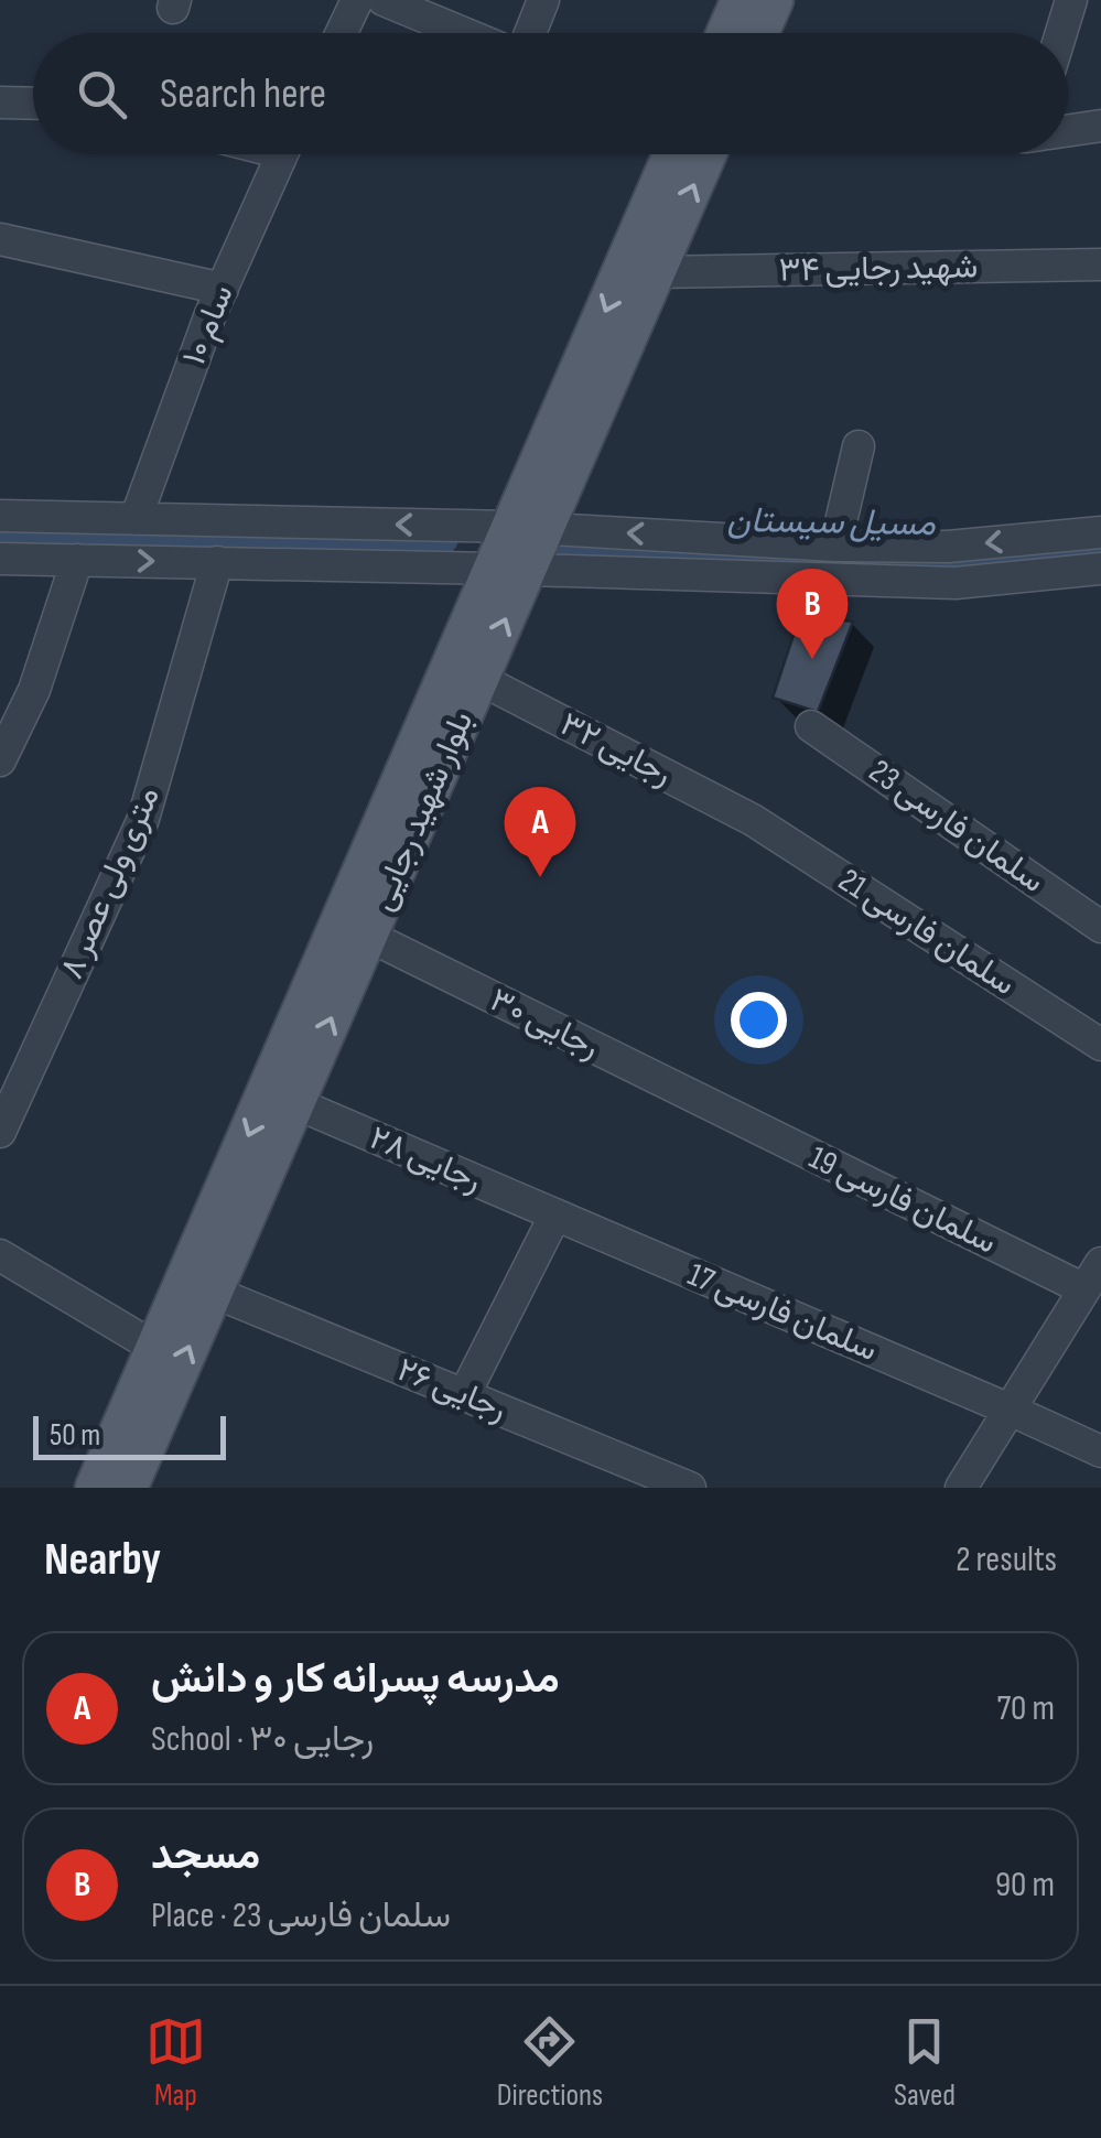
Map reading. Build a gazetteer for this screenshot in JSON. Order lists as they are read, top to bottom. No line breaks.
{"streets":{"main road":["بلوار شهید رجایی"],"street":["شهید رجایی ۳۴","سام ۱۰","رجایی ۳۲","سلمان فارسی 23","۸ متری ولی عصر","سلمان فارسی 21","رجایی ۳۰","رجایی ۲۸","سلمان فارسی 19","سلمان فارسی 17","رجایی ۲۶"]},"crossings":[["شهید رجایی ۳۴","بلوار شهید رجایی"],["رجایی ۳۲","بلوار شهید رجایی"],["رجایی ۳۲","سلمان فارسی 21"],["بلوار شهید رجایی","رجایی ۳۰"],["بلوار شهید رجایی","رجایی ۲۸"],["بلوار شهید رجایی","رجایی ۲۶"],["رجایی ۳۰","سلمان فارسی 19"],["رجایی ۲۸","سلمان فارسی 17"]],"water":["مسیل سیستان"],"scale_bar":"50 m","page":{"search":"Search here","pins":["B","A"],"scale":"50 m","heading":["Nearby","2 results"],"list":[{"mark":"A","name":"مدرسه پسرانه کار و دانش","note":"School · رجایی ۳۰","value":"70 m"},{"mark":"B","name":"مسجد","note":"Place · سلمان فارسی 23","value":"90 m"}],"nav":["Map","Directions","Saved"]}}
